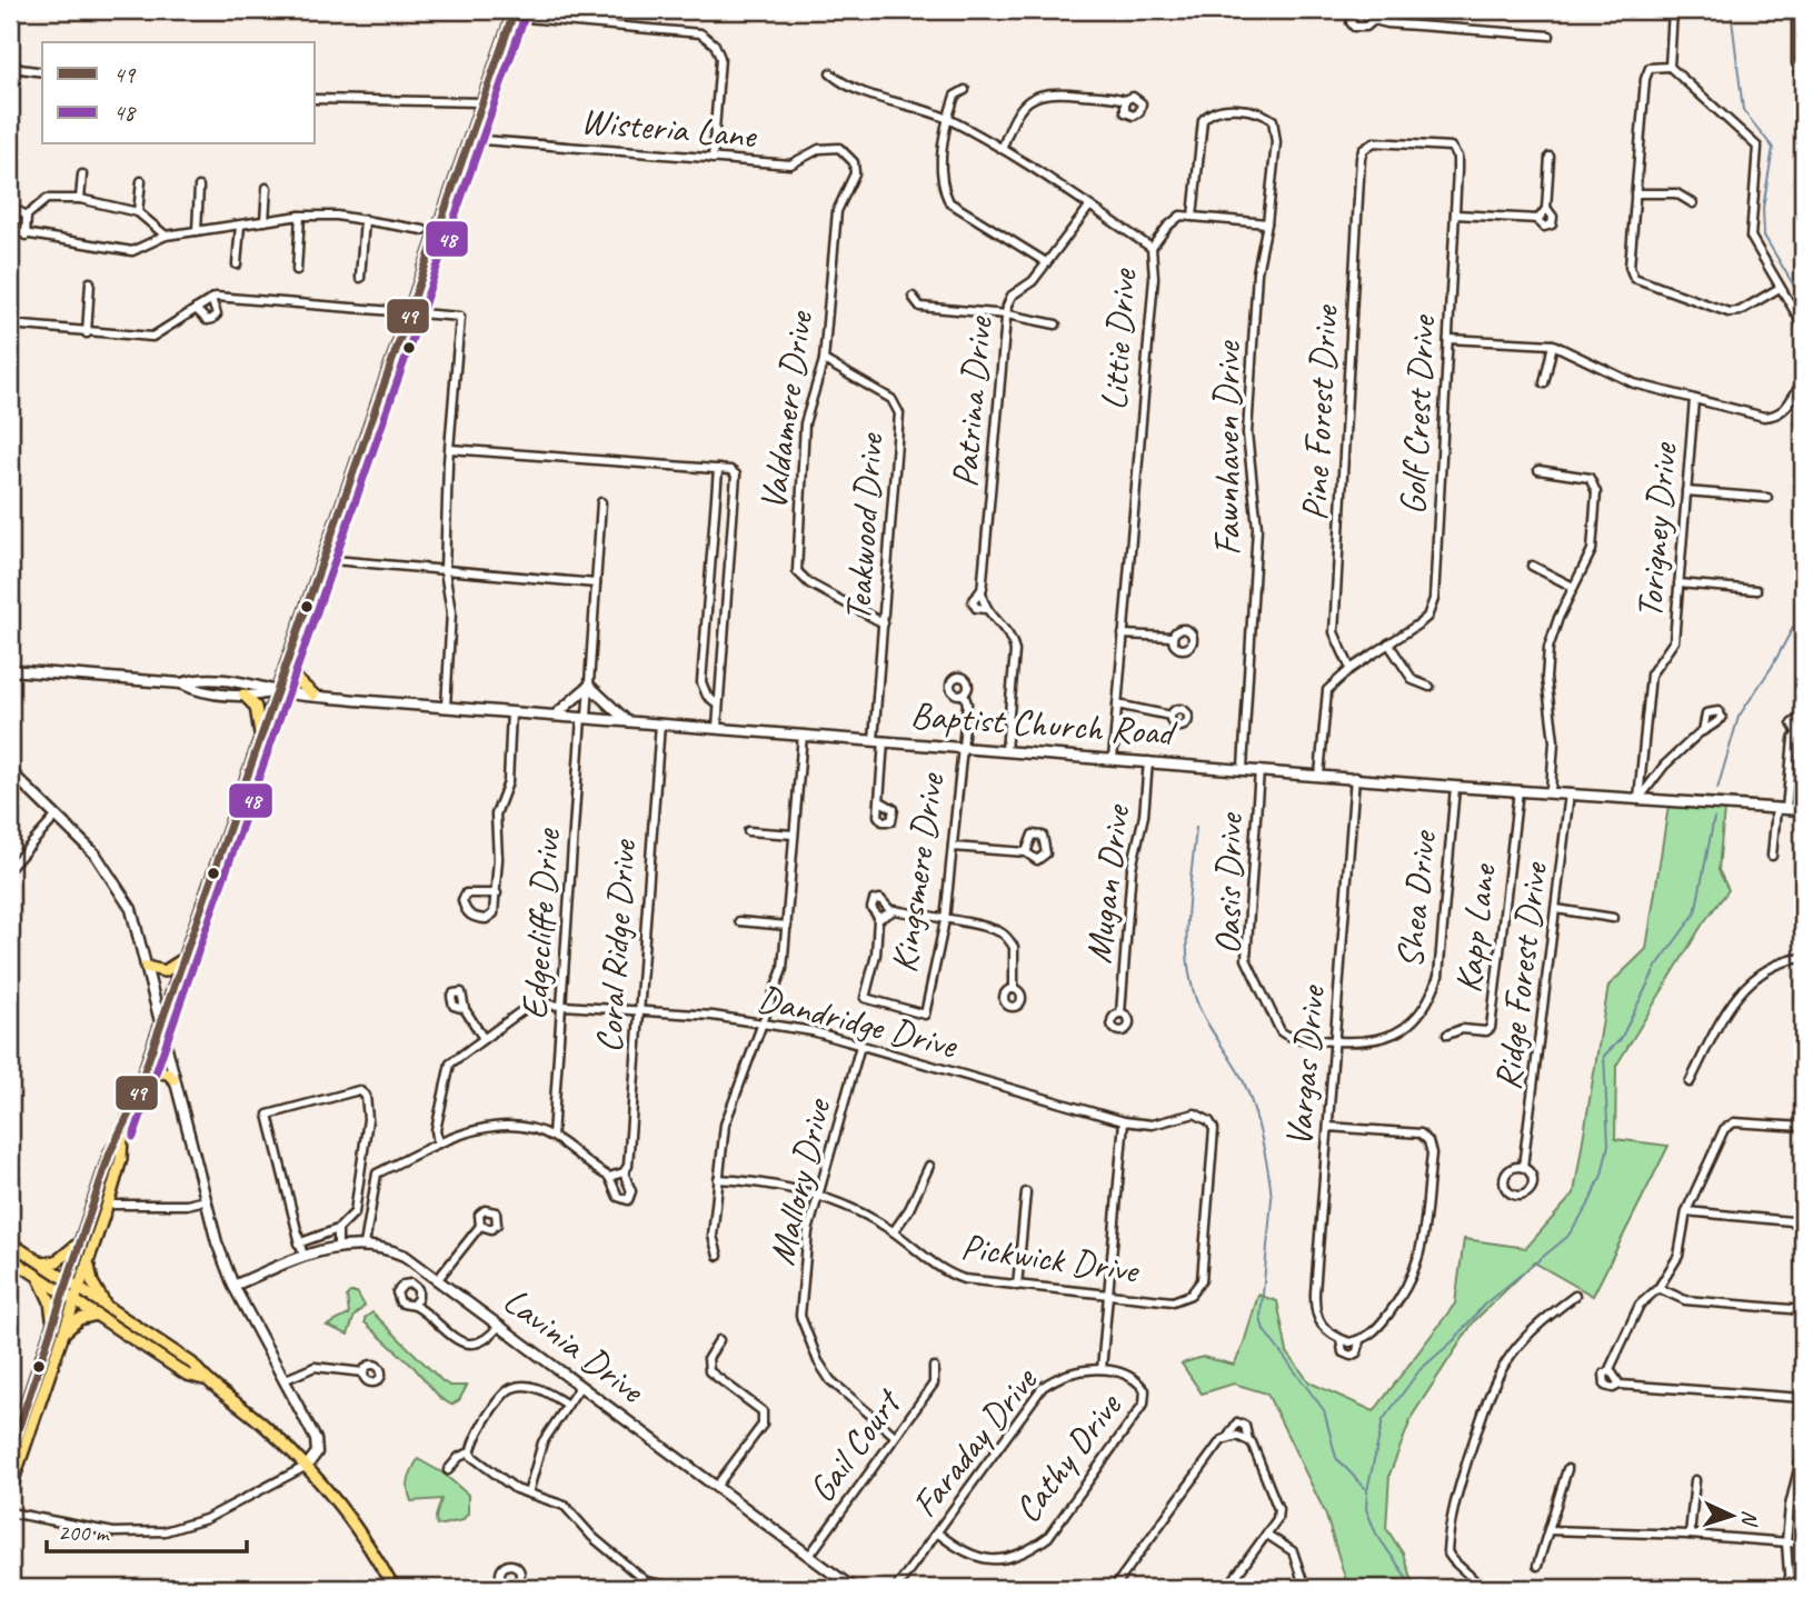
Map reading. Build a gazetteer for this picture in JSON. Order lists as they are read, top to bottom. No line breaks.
{"streets":{"street":["Wisteria Lane","Littie Drive","Patrina Drive","Valdamere Drive","Pine Forest Drive","Golf Crest Drive","Fawnhaven Drive","Teakwood Drive","Torigney Drive","Baptist Church Road","Kingsmere Drive","Mugan Drive","Oasis Drive","Shea Drive","Edgecliffe Drive","Kapp Lane","Coral Ridge Drive","Ridge Forest Drive","Dandridge Drive","Vargas Drive","Mallory Drive","Pickwick Drive","Lavinia Drive","Faraday Drive","Gail Court","Cathy Drive"]},"crossings":[["Wisteria Lane","Valdamere Drive"],["Littie Drive","Patrina Drive"],["Littie Drive","Baptist Church Road"],["Patrina Drive","Baptist Church Road"],["Valdamere Drive","Teakwood Drive"],["Pine Forest Drive","Golf Crest Drive"],["Golf Crest Drive","Baptist Church Road"],["Fawnhaven Drive","Baptist Church Road"],["Teakwood Drive","Baptist Church Road"],["Torigney Drive","Baptist Church Road"],["Baptist Church Road","Kingsmere Drive"],["Baptist Church Road","Mugan Drive"],["Baptist Church Road","Oasis Drive"],["Baptist Church Road","Shea Drive"],["Baptist Church Road","Edgecliffe Drive"],["Baptist Church Road","Kapp Lane"],["Baptist Church Road","Coral Ridge Drive"],["Baptist Church Road","Ridge Forest Drive"],["Baptist Church Road","Vargas Drive"],["Oasis Drive","Shea Drive"],["Oasis Drive","Vargas Drive"],["Shea Drive","Vargas Drive"],["Edgecliffe Drive","Coral Ridge Drive"],["Edgecliffe Drive","Dandridge Drive"],["Coral Ridge Drive","Dandridge Drive"],["Dandridge Drive","Mallory Drive"],["Dandridge Drive","Pickwick Drive"],["Mallory Drive","Pickwick Drive"],["Mallory Drive","Gail Court"],["Lavinia Drive","Gail Court"],["Faraday Drive","Cathy Drive"]],"lines":["transit line 49","transit line 48"],"legend":["49","48"],"scale_bar":"200 m","north":"right"}
